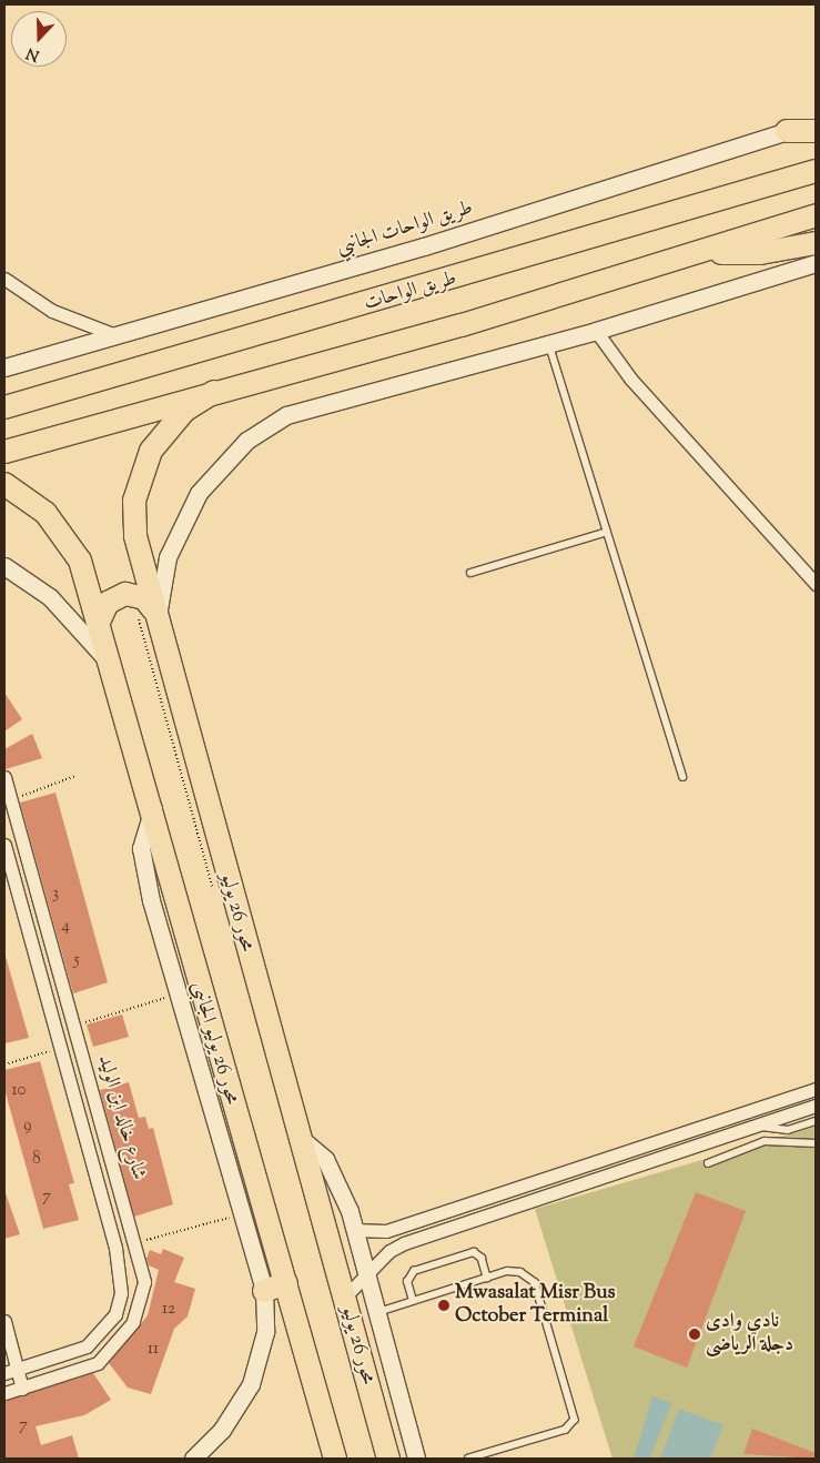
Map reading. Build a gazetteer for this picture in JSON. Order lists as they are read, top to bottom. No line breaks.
{"streets":{"highway":["طريق الواحات","محور 26 يوليو"],"street":["طريق الواحات الجانبي","محور 26 يوليو الجانبى","شارع خالد ابن الوليد"]},"places":["Mwasalat Misr Bus October Terminal","نادي وادى دجلة الرياضى"],"house_numbers":["3","4","5","10","9","8","7","12","11","7"],"north":"bottom"}
